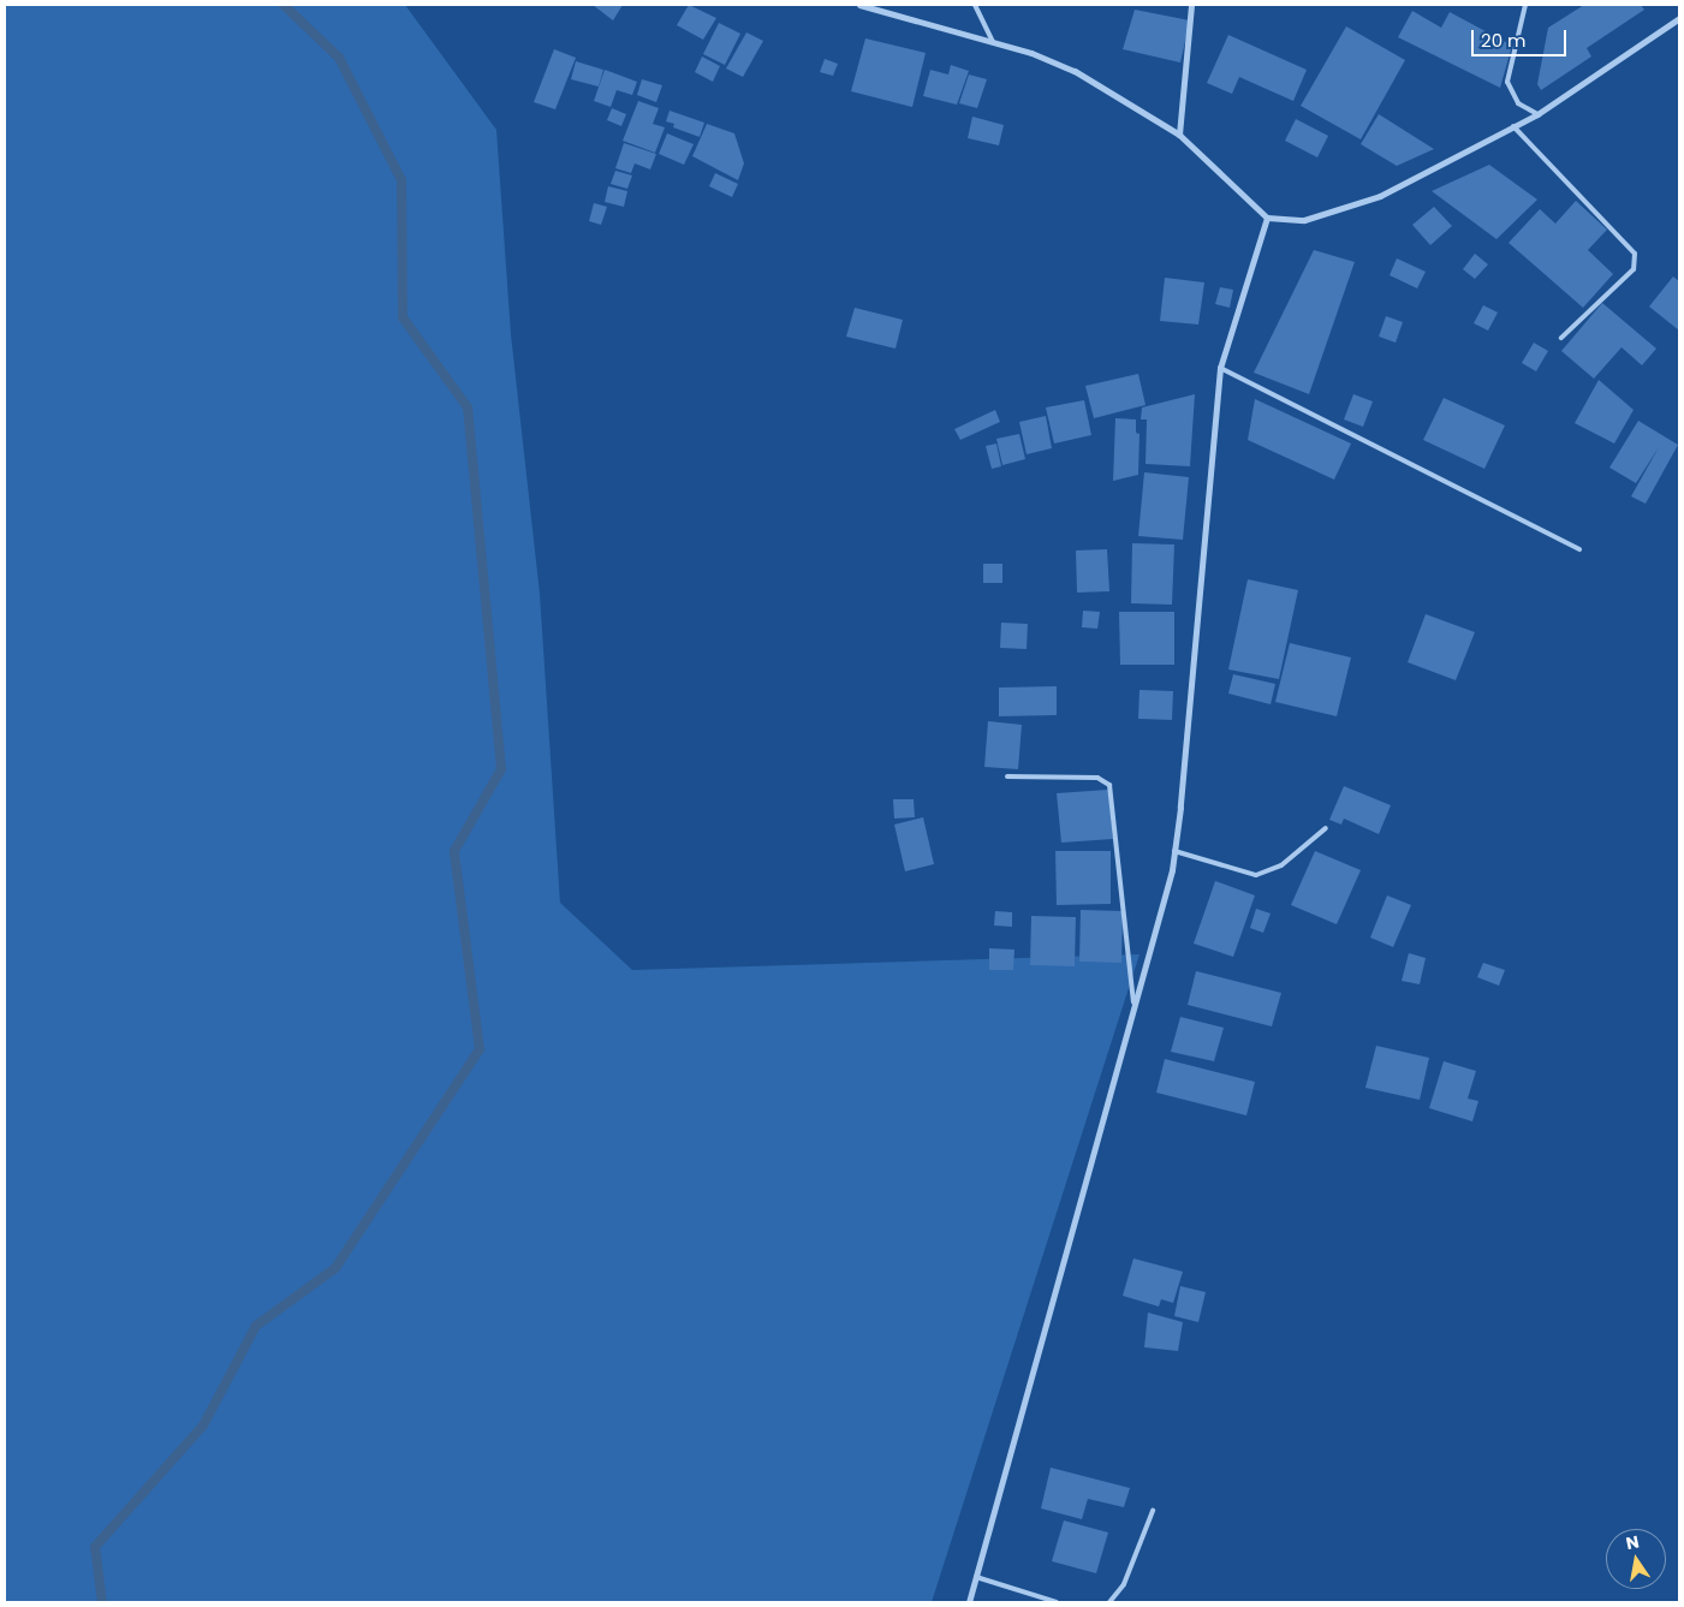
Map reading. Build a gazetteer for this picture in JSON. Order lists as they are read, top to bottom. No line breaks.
{"scale_bar":"20 m","north":"top"}
